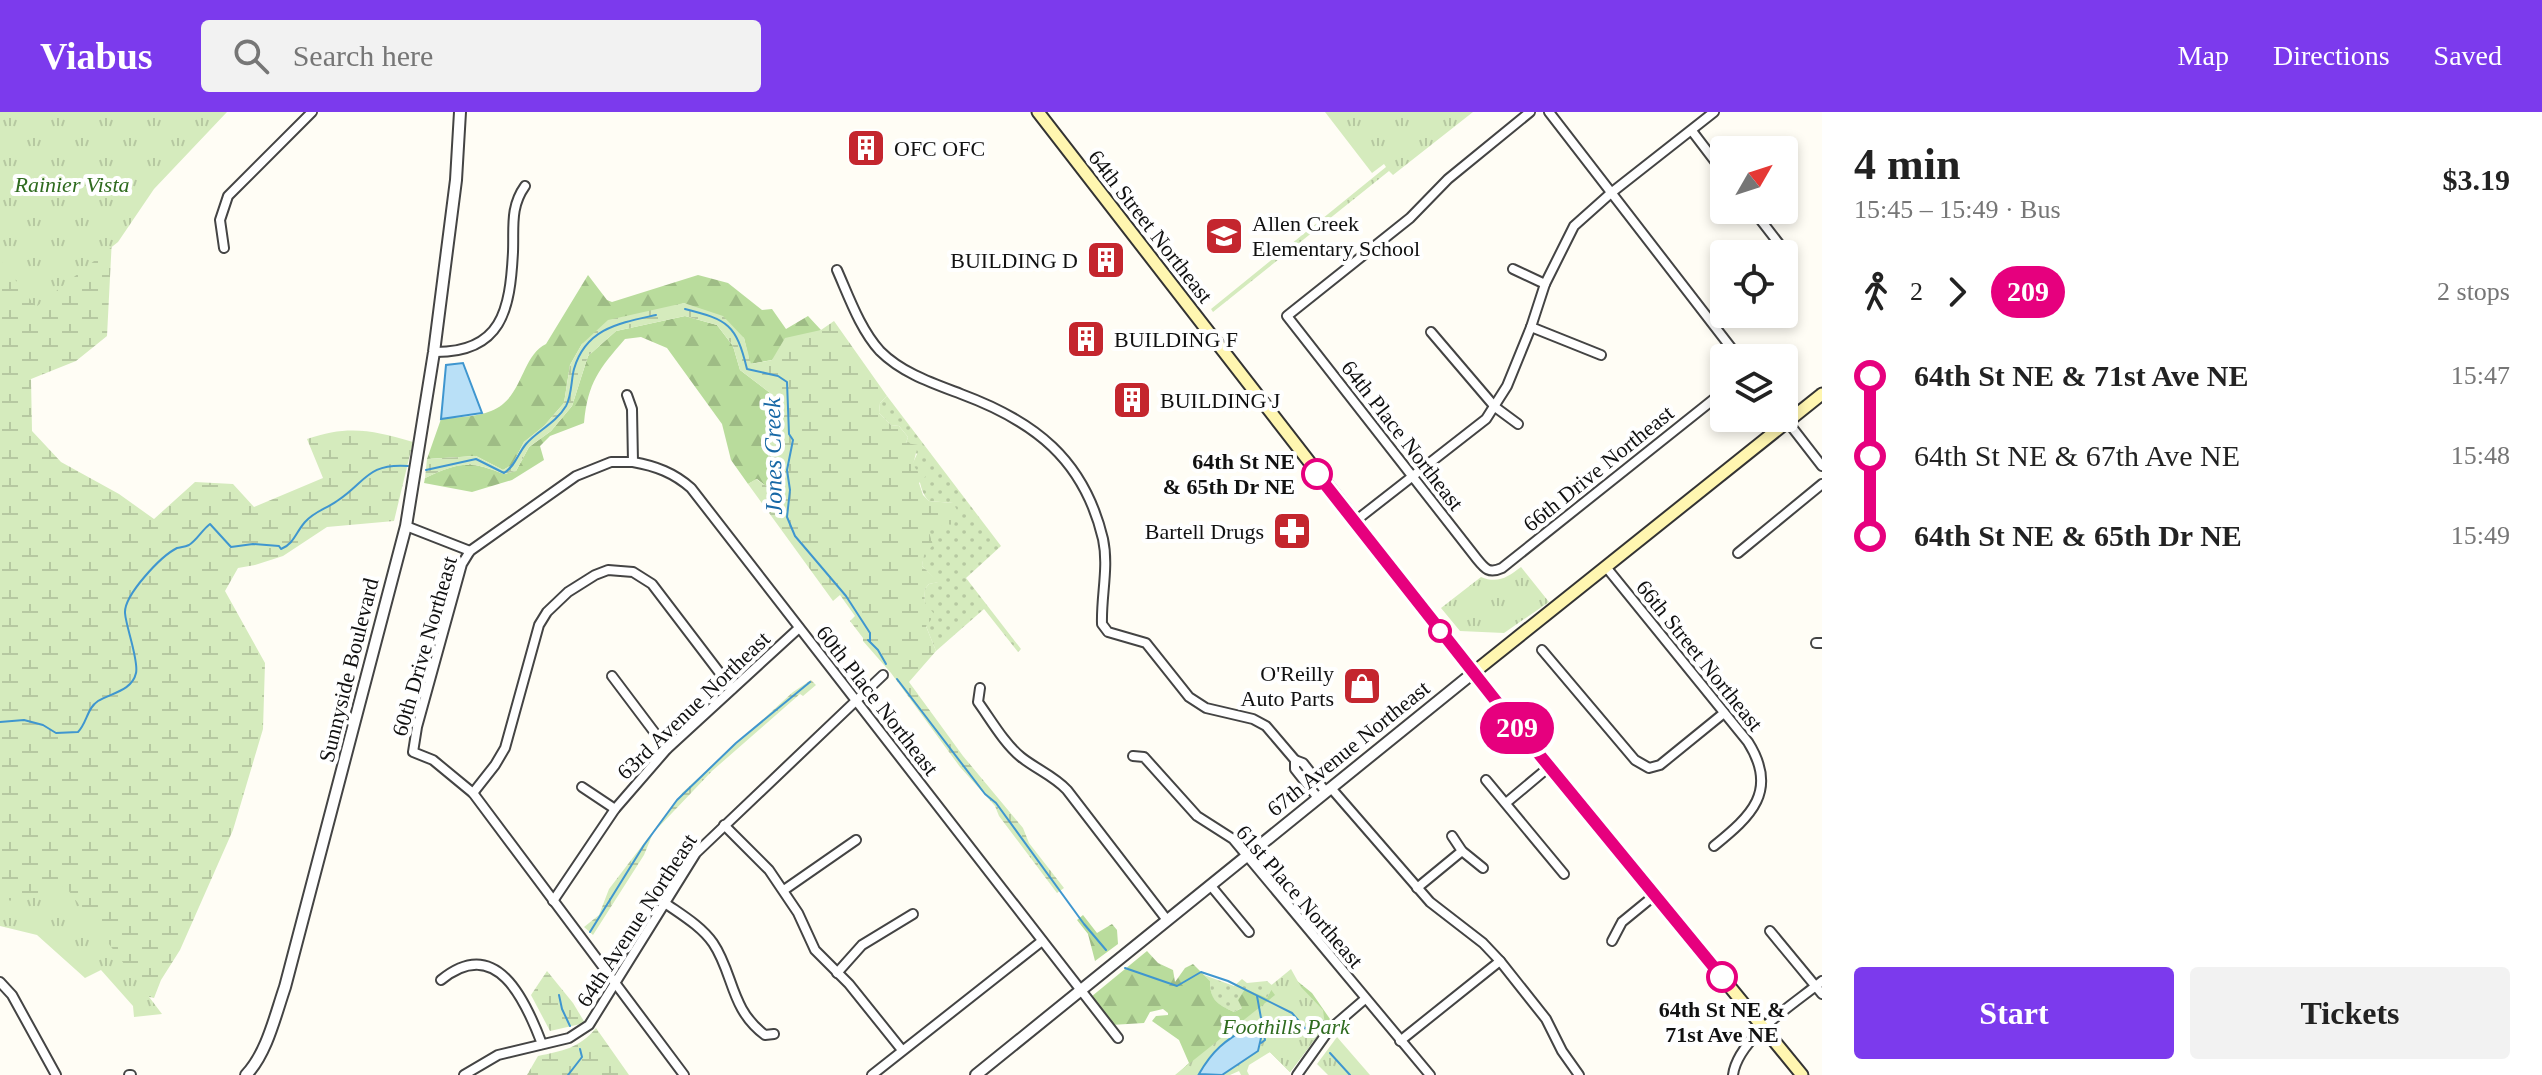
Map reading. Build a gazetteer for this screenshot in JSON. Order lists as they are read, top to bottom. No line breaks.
{"streets":{"main road":["64th Street Northeast","67th Avenue Northeast"],"street":["64th Place Northeast","66th Drive Northeast","60th Drive Northeast","66th Street Northeast","Sunnyside Boulevard","60th Place Northeast","63rd Avenue Northeast","61st Place Northeast","64th Avenue Northeast"]},"crossings":[["64th Street Northeast","67th Avenue Northeast"],["64th Place Northeast","66th Drive Northeast"],["60th Drive Northeast","Sunnyside Boulevard"],["60th Drive Northeast","60th Place Northeast"],["66th Street Northeast","67th Avenue Northeast"],["60th Place Northeast","63rd Avenue Northeast"],["60th Place Northeast","67th Avenue Northeast"],["60th Place Northeast","64th Avenue Northeast"],["67th Avenue Northeast","61st Place Northeast"]],"water":["Jones Creek"],"parks":["Rainier Vista","Foothills Park"],"places":{"building":["OFC OFC","BUILDING D","BUILDING F","BUILDING J"],"school or university":["Allen Creek Elementary School"],"other":["64th St NE & 65th Dr NE","64th St NE & 71st Ave NE"],"pharmacy":["Bartell Drugs"],"shop":["O'Reilly Auto Parts"]},"lines":["bus line 209"],"north":"top right","page":{"header":"Viabus","search":"Search here","nav":["Map","Directions","Saved"],"on_map":"209","heading":["4 min","15:45 – 15:49 · Bus","$3.19"],"legs":["2","209","2 stops"],"list":[{"name":"64th St NE & 71st Ave NE","value":"15:47"},{"name":"64th St NE & 67th Ave NE","value":"15:48"},{"name":"64th St NE & 65th Dr NE","value":"15:49"}],"buttons":["Start","Tickets"]}}
